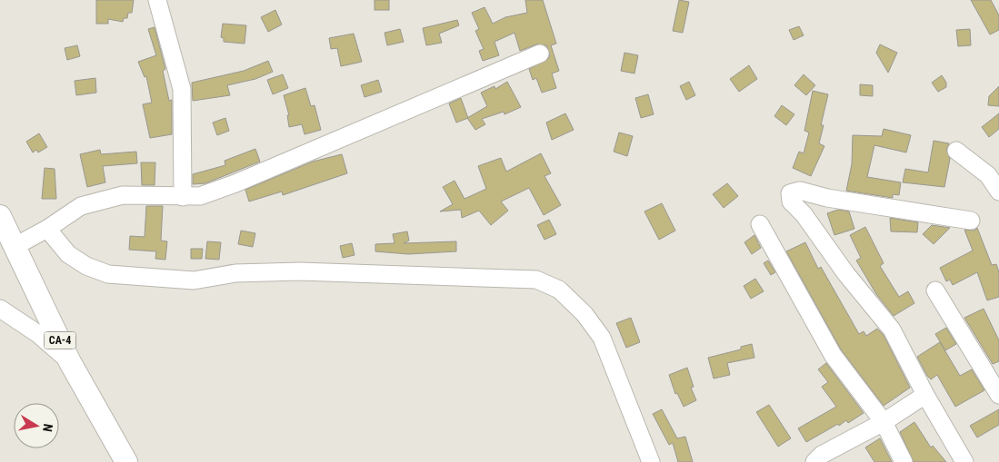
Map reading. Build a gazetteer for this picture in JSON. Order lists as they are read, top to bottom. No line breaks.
{"streets":{"main road":["CA-4"]},"north":"right"}
